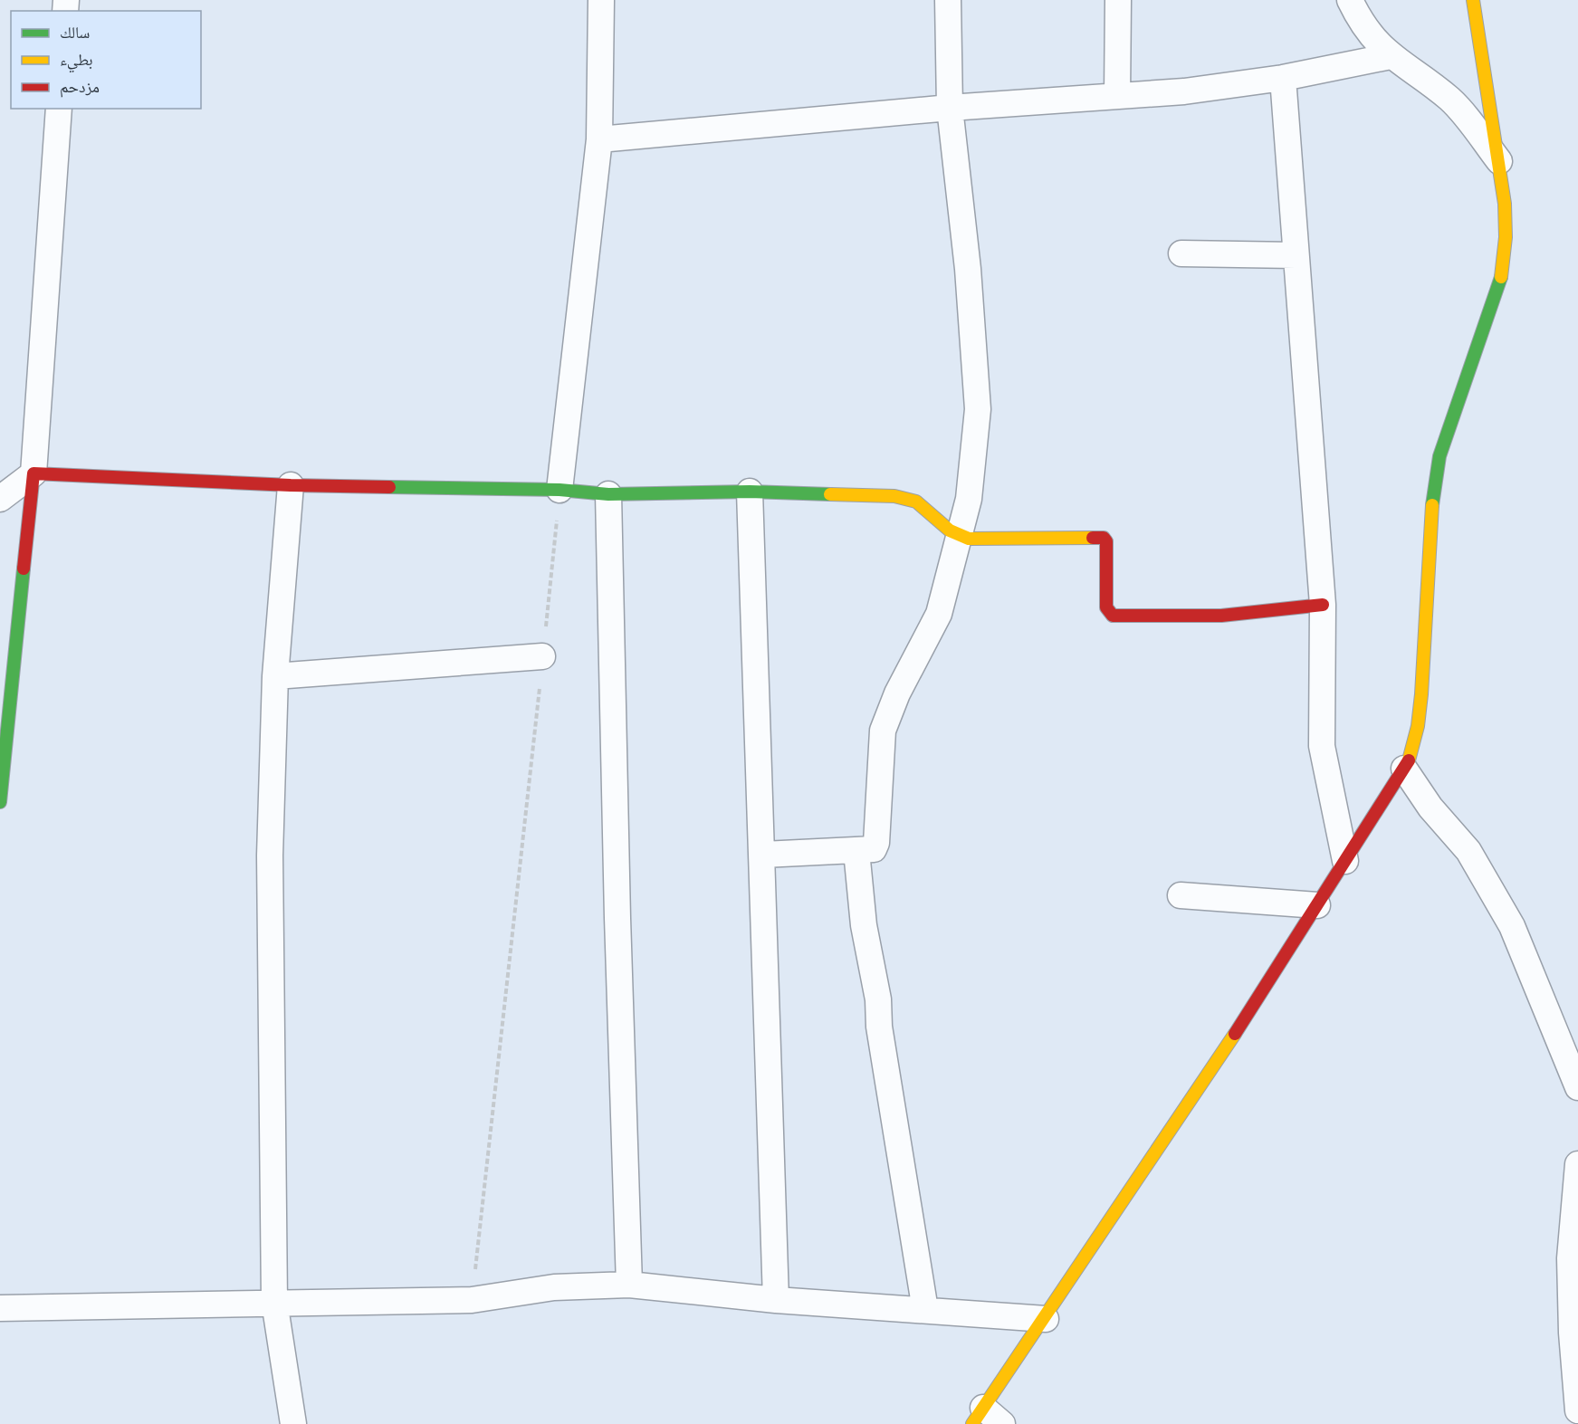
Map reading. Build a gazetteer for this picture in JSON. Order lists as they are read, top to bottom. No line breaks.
{"legend":["سالك","بطيء","مزدحم"]}
